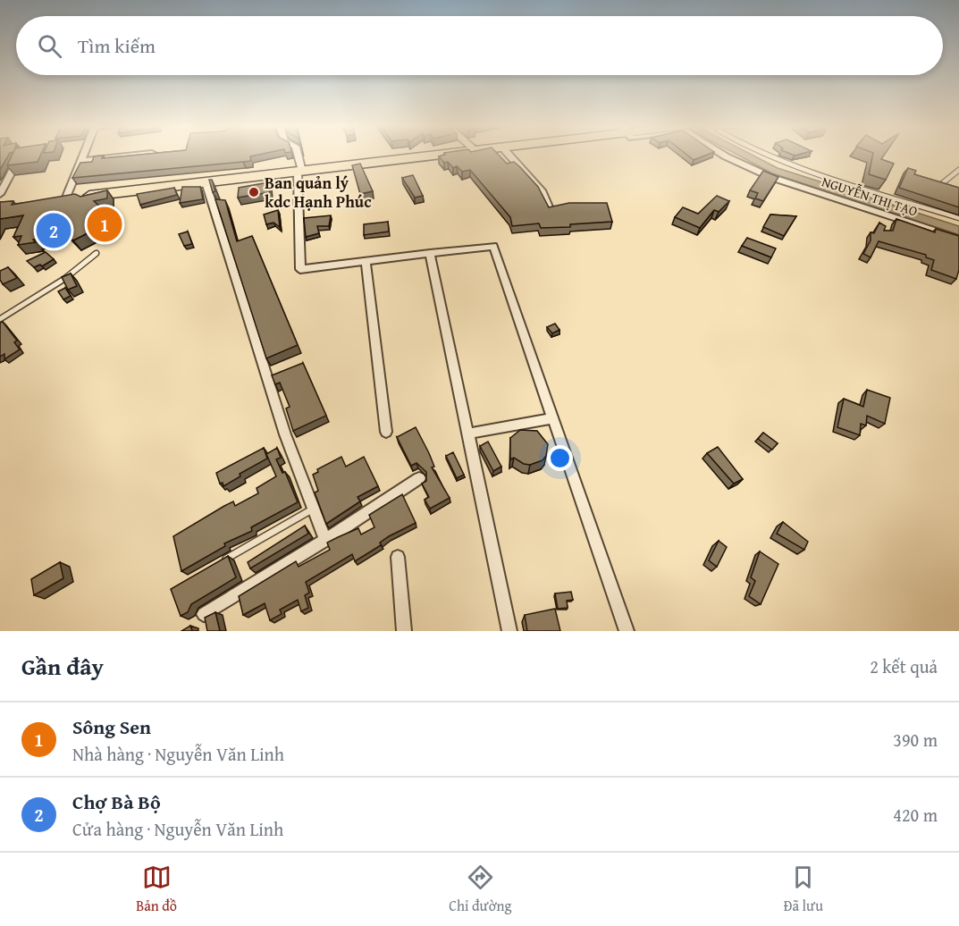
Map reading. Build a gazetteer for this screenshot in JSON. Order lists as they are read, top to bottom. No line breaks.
{"streets":{"street":["NGUYỄN THỊ TẠO"]},"places":["Ban quản lý kdc Hạnh Phúc"],"page":{"search":"Tìm kiếm","pins":["1","2"],"heading":["Gần đây","2 kết quả"],"list":[{"mark":"1","name":"Sông Sen","note":"Nhà hàng · Nguyễn Văn Linh","value":"390 m"},{"mark":"2","name":"Chợ Bà Bộ","note":"Cửa hàng · Nguyễn Văn Linh","value":"420 m"}],"nav":["Bản đồ","Chỉ đường","Đã lưu"]}}
